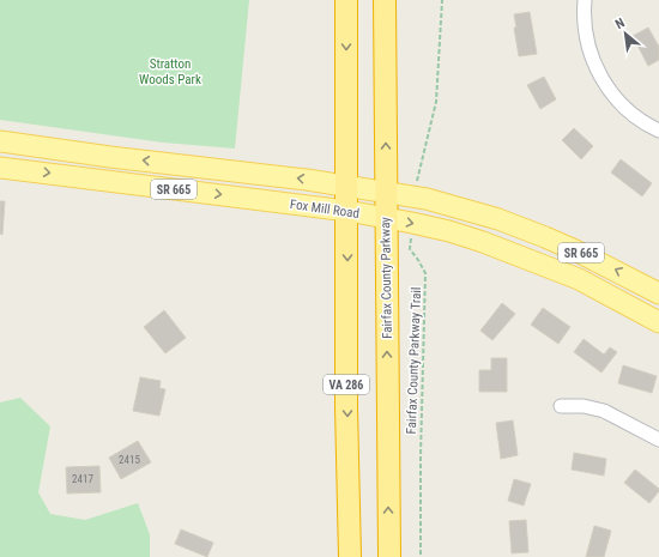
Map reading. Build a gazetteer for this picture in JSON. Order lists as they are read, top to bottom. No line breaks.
{"streets":{"highway":["Fairfax County Parkway","VA 286"],"main road":["SR 665","Fox Mill Road"],"path":["Fairfax County Parkway Trail"]},"crossings":[["Fox Mill Road","Fairfax County Parkway"],["Fox Mill Road","Fairfax County Parkway Trail"],["Fox Mill Road","VA 286"]],"parks":["Stratton Woods Park"],"house_numbers":["2415","2417"],"north":"top left"}
